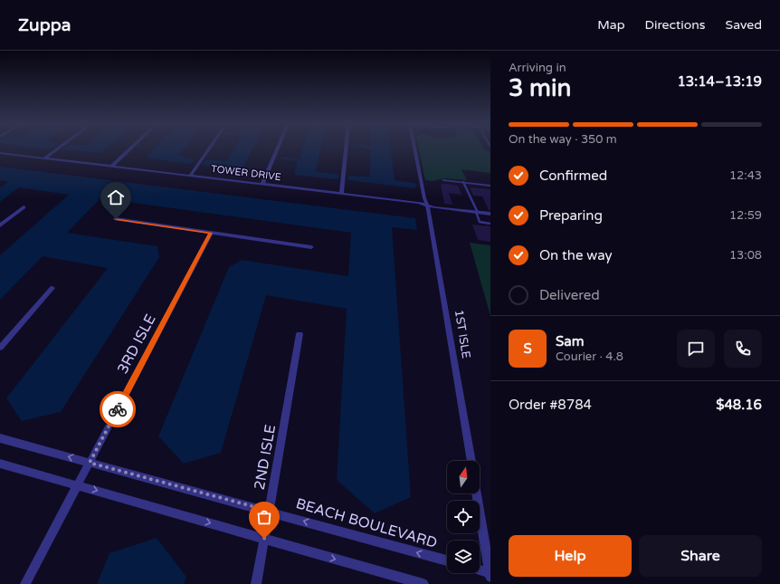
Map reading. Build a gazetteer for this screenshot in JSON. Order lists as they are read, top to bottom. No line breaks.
{"streets":{"street":["TOWER DRIVE","1ST ISLE","3RD ISLE","2ND ISLE","BEACH BOULEVARD"]},"crossings":[["TOWER DRIVE","1ST ISLE"],["3RD ISLE","BEACH BOULEVARD"],["2ND ISLE","BEACH BOULEVARD"]],"north":"top","page":{"header":"Zuppa","nav":["Map","Directions","Saved"],"heading":["3 min","Arriving in","13:14–13:19"],"panel":["Sam","Courier · 4.8","Order #8784","$48.16"],"bar":"On the way · 350 m","list":[["Confirmed","12:43"],["Preparing","12:59"],["On the way","13:08"],"Delivered"],"round":"S","buttons":["Help","Share"]}}
